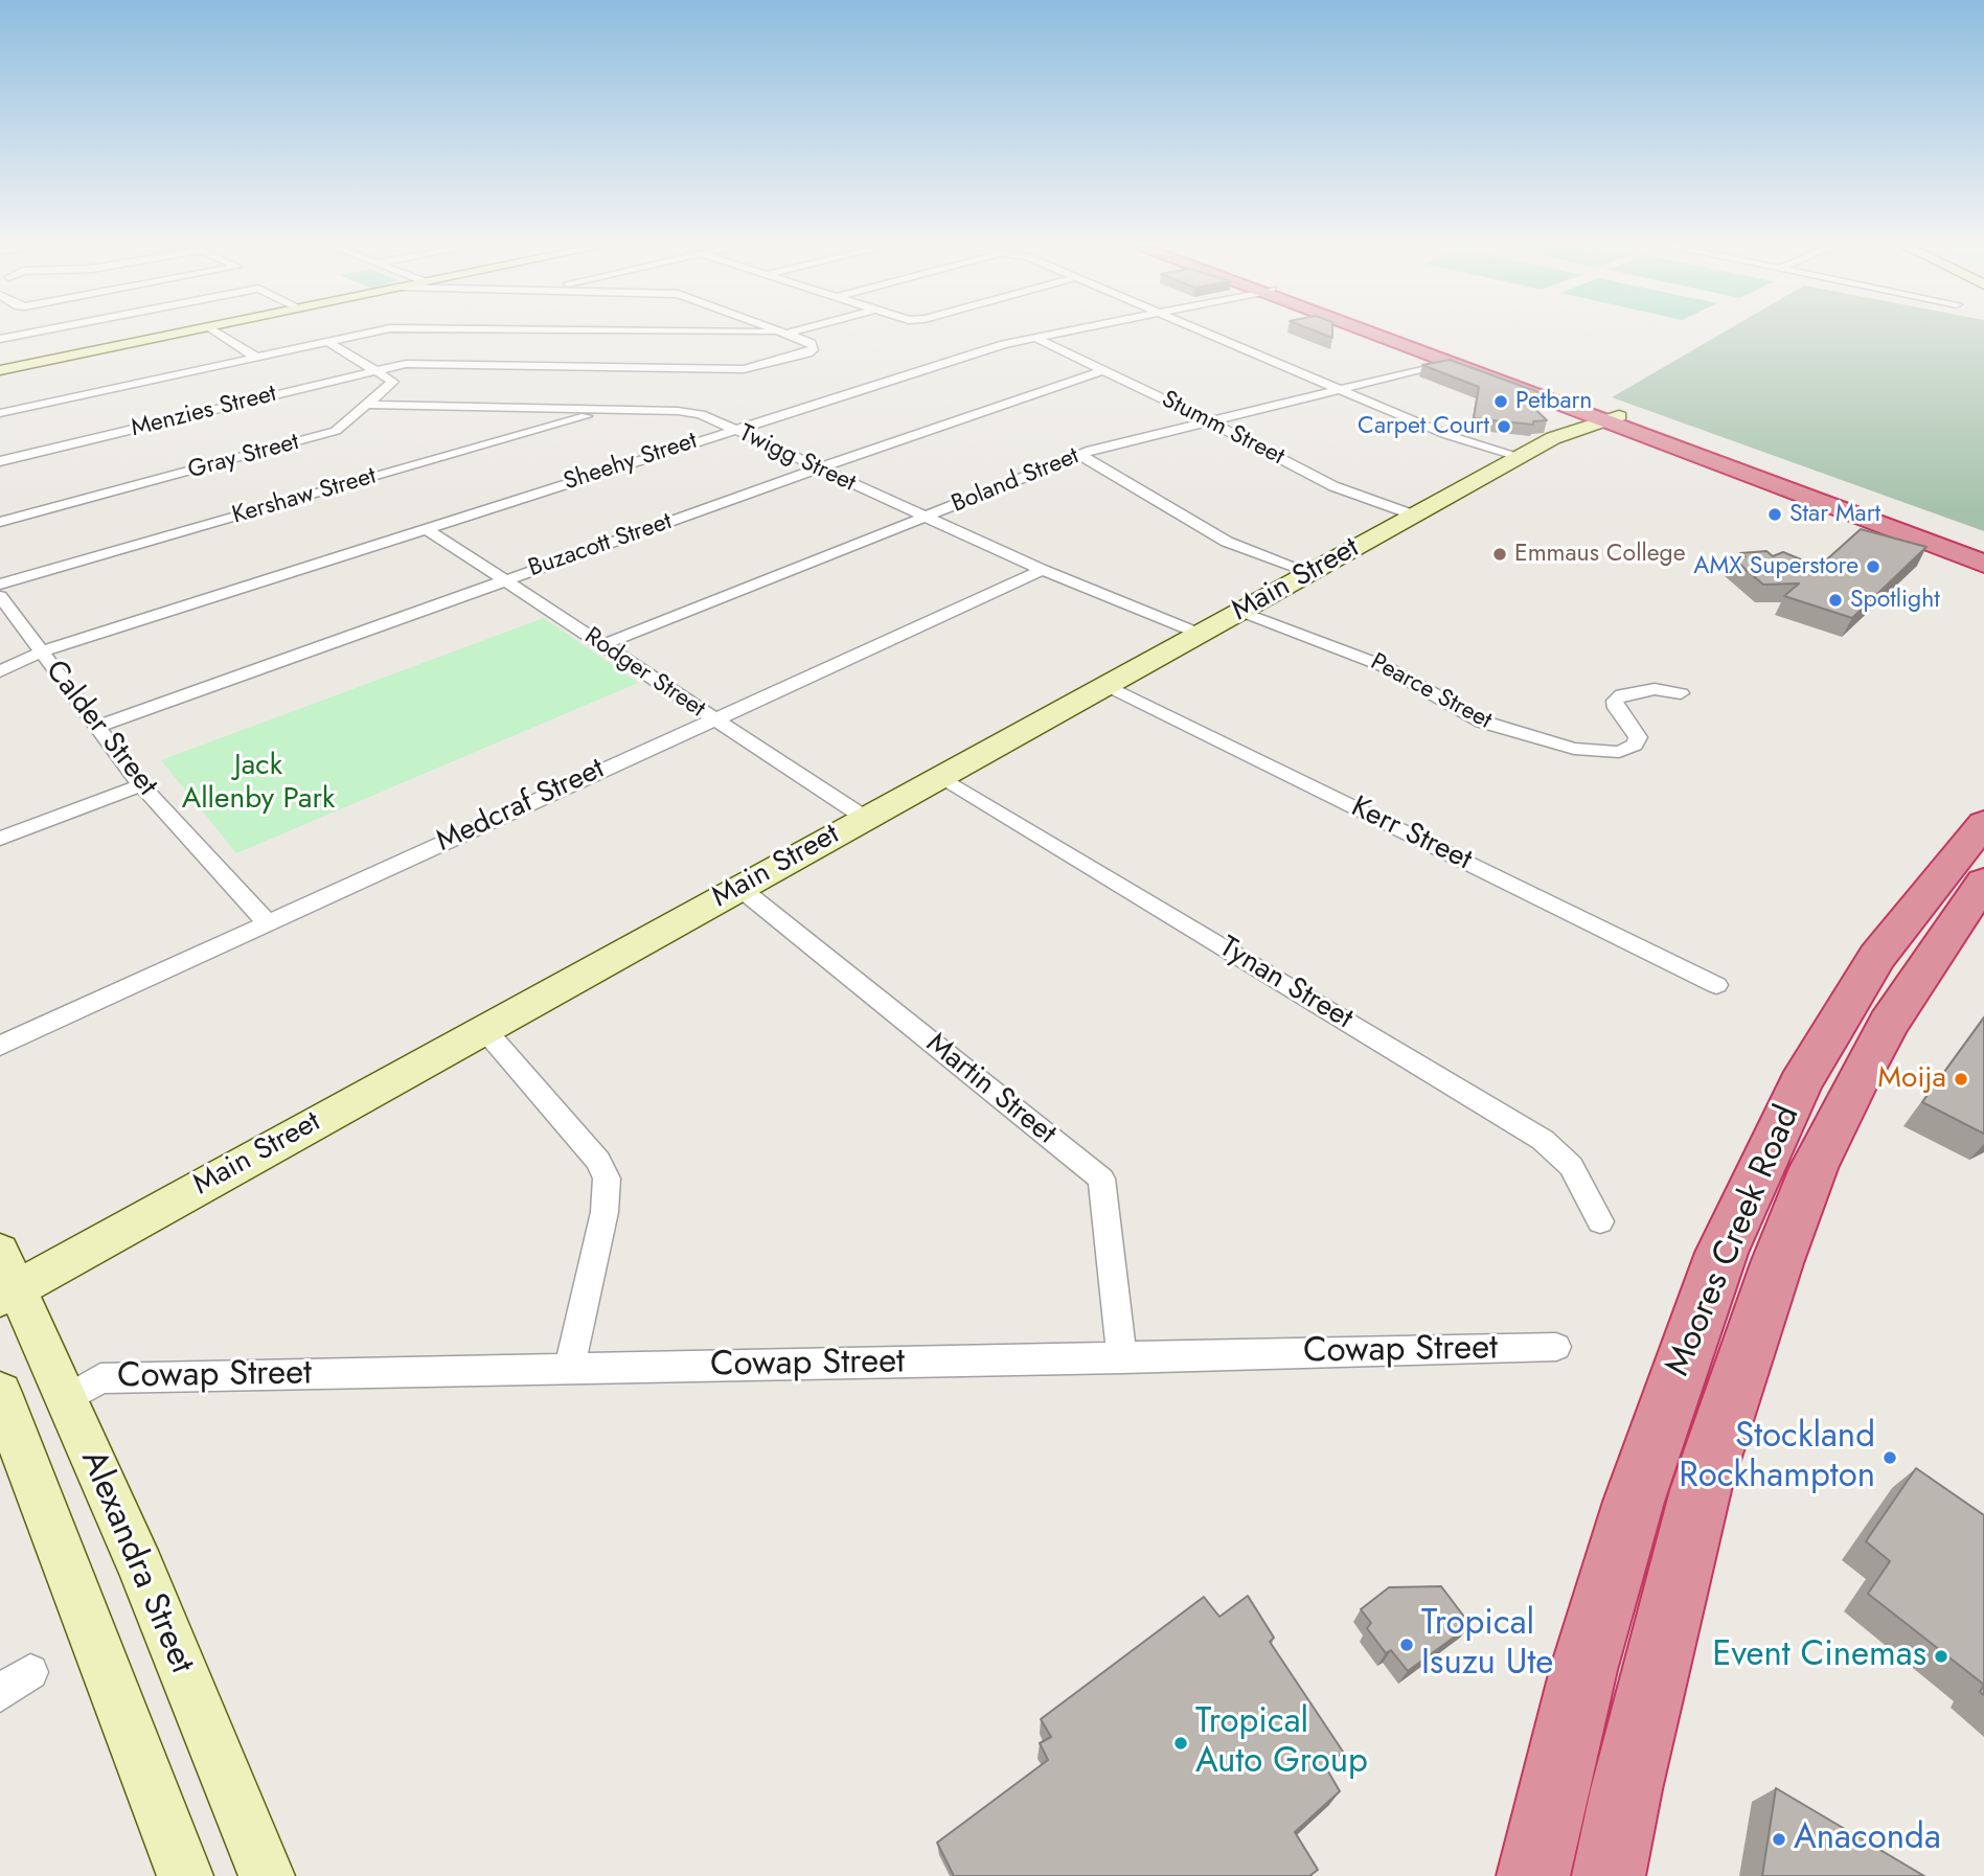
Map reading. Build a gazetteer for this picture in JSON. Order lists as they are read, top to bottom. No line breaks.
{"streets":{"highway":["Moores Creek Road"],"main road":["Main Street","Alexandra Street"],"street":["Menzies Street","Stumm Street","Gray Street","Twigg Street","Sheehy Street","Boland Street","Kershaw Street","Buzacott Street","Rodger Street","Pearce Street","Calder Street","Medcraf Street","Kerr Street","Tynan Street","Martin Street","Cowap Street"]},"crossings":[["Menzies Street","Gray Street"],["Stumm Street","Sheehy Street"],["Stumm Street","Boland Street"],["Stumm Street","Buzacott Street"],["Stumm Street","Main Street"],["Gray Street","Twigg Street"],["Twigg Street","Sheehy Street"],["Twigg Street","Boland Street"],["Twigg Street","Kershaw Street"],["Twigg Street","Buzacott Street"],["Twigg Street","Main Street"],["Twigg Street","Medcraf Street"],["Sheehy Street","Rodger Street"],["Sheehy Street","Calder Street"],["Boland Street","Rodger Street"],["Buzacott Street","Rodger Street"],["Buzacott Street","Calder Street"],["Main Street","Rodger Street"],["Main Street","Pearce Street"],["Main Street","Kerr Street"],["Main Street","Tynan Street"],["Main Street","Martin Street"],["Main Street","Alexandra Street"],["Rodger Street","Medcraf Street"],["Calder Street","Medcraf Street"],["Martin Street","Cowap Street"],["Cowap Street","Alexandra Street"]],"parks":["Jack Allenby Park"],"places":["Petbarn","Carpet Court","Star Mart","Emmaus College","AMX Superstore","Spotlight","Moija","Stockland Rockhampton","Tropical Isuzu Ute","Event Cinemas","Tropical Auto Group","Anaconda"]}
